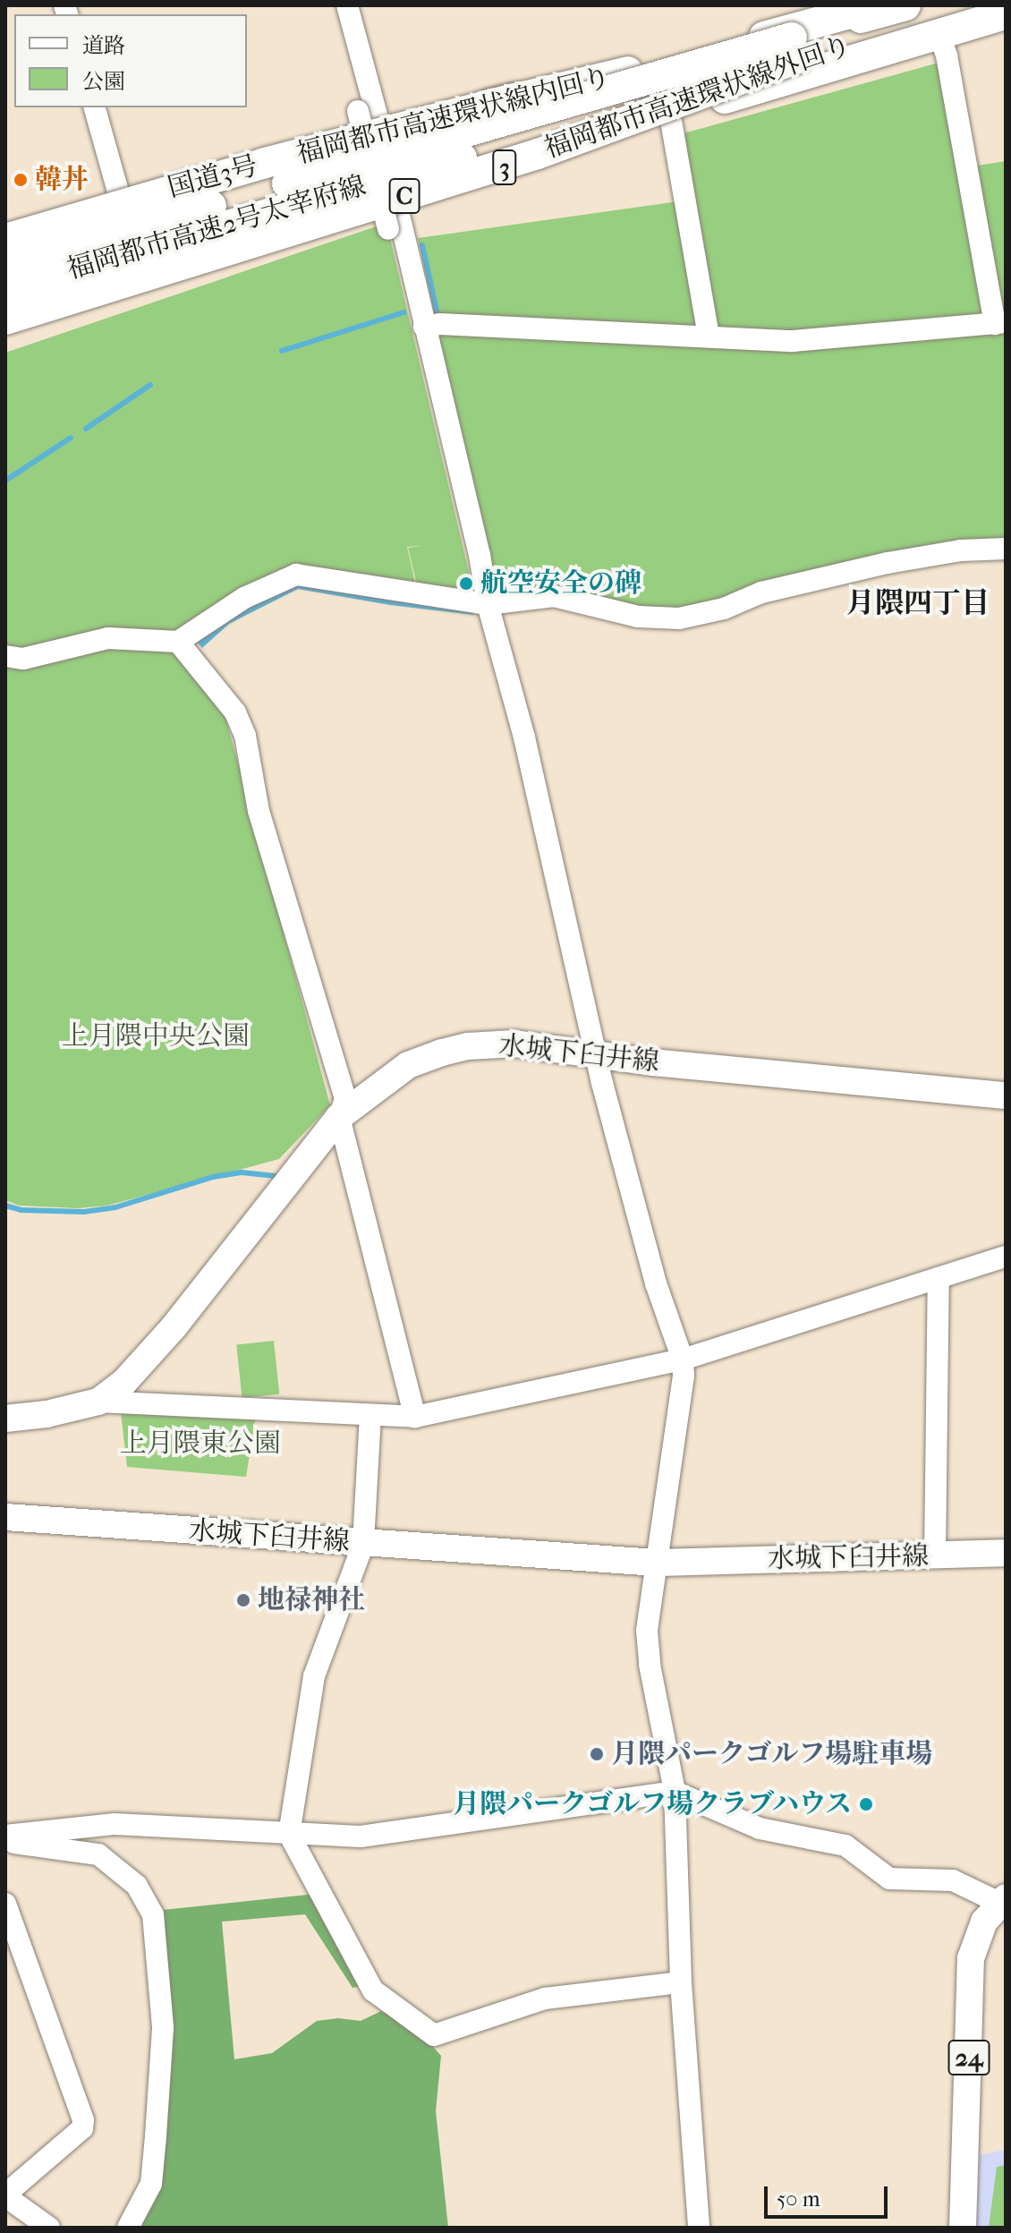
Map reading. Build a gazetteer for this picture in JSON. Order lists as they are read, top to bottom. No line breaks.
{"streets":{"highway":["福岡都市高速環状線外回り","福岡都市高速環状線内回り","3","国道3号","C","福岡都市高速2号太宰府線"],"main road":["水城下臼井線","24"]},"crossings":[["福岡都市高速環状線外回り","福岡都市高速環状線内回り"],["福岡都市高速環状線外回り","福岡都市高速2号太宰府線"],["福岡都市高速環状線内回り","国道3号"],["福岡都市高速環状線内回り","福岡都市高速2号太宰府線"]],"districts":["月隈四丁目"],"parks":["上月隈中央公園","上月隈東公園"],"places":["韓丼","航空安全の碑","地禄神社","月隈パークゴルフ場駐車場","月隈パークゴルフ場クラブハウス"],"legend":["道路","公園"],"scale_bar":"50 m"}
